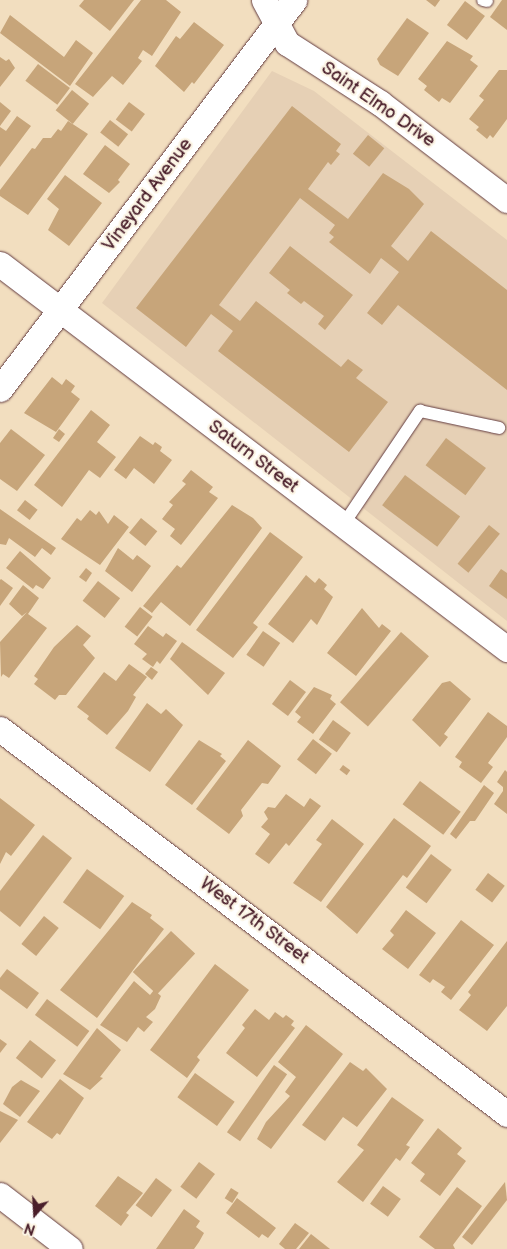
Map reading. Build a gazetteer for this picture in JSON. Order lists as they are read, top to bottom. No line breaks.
{"streets":{"street":["Saint Elmo Drive","Vineyard Avenue","Saturn Street","West 17th Street"]},"crossings":[["Saint Elmo Drive","Vineyard Avenue"],["Vineyard Avenue","Saturn Street"]],"north":"bottom"}
